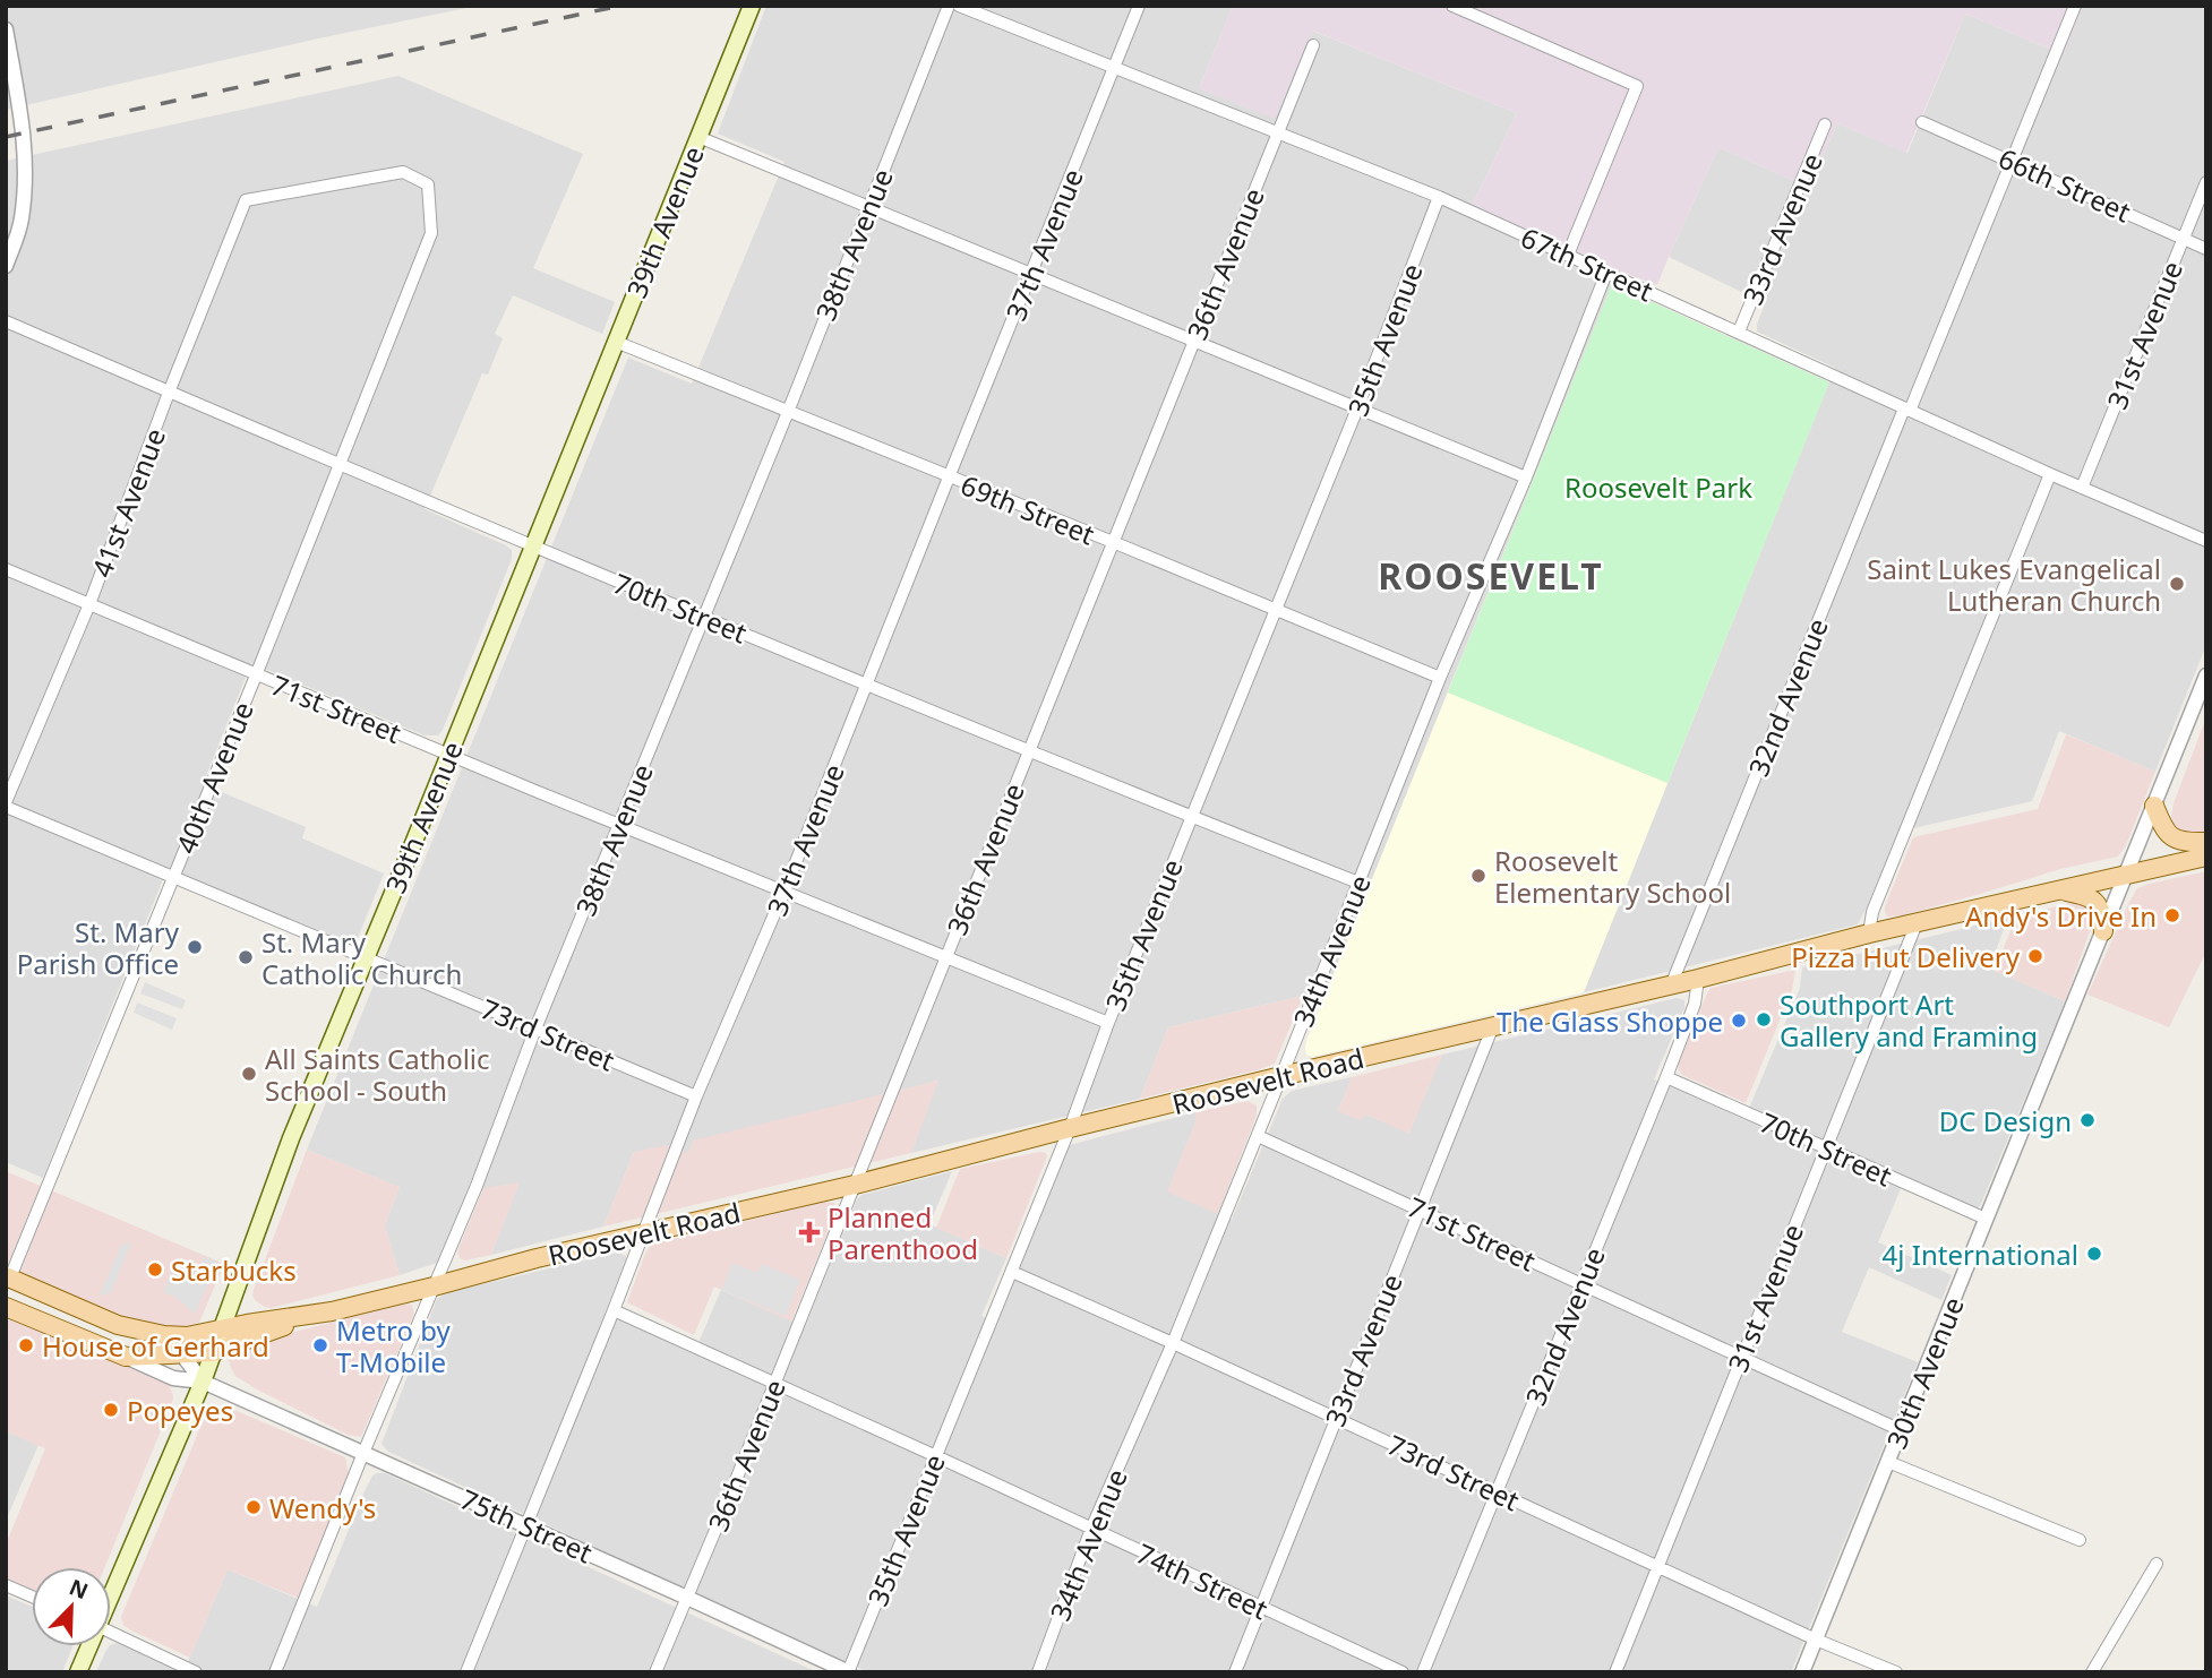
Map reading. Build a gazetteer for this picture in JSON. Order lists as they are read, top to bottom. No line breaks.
{"streets":{"main road":["39th Avenue","Roosevelt Road"],"street":["66th Street","33rd Avenue","38th Avenue","37th Avenue","36th Avenue","67th Street","31st Avenue","35th Avenue","41st Avenue","69th Street","70th Street","32nd Avenue","71st Street","40th Avenue","34th Avenue","73rd Street","30th Avenue","75th Street","74th Street"]},"crossings":[["66th Street","31st Avenue"],["66th Street","32nd Avenue"],["39th Avenue","69th Street"],["39th Avenue","70th Street"],["39th Avenue","71st Street"],["39th Avenue","73rd Street"],["39th Avenue","75th Street"],["33rd Avenue","67th Street"],["33rd Avenue","71st Street"],["33rd Avenue","73rd Street"],["33rd Avenue","Roosevelt Road"],["33rd Avenue","74th Street"],["38th Avenue","69th Street"],["38th Avenue","70th Street"],["38th Avenue","71st Street"],["38th Avenue","73rd Street"],["38th Avenue","Roosevelt Road"],["38th Avenue","75th Street"],["37th Avenue","67th Street"],["37th Avenue","69th Street"],["37th Avenue","70th Street"],["37th Avenue","71st Street"],["37th Avenue","73rd Street"],["37th Avenue","Roosevelt Road"],["37th Avenue","75th Street"],["37th Avenue","74th Street"],["36th Avenue","67th Street"],["36th Avenue","69th Street"],["36th Avenue","70th Street"],["36th Avenue","71st Street"],["36th Avenue","Roosevelt Road"],["36th Avenue","75th Street"],["36th Avenue","74th Street"],["67th Street","31st Avenue"],["67th Street","35th Avenue"],["67th Street","32nd Avenue"],["67th Street","34th Avenue"],["31st Avenue","70th Street"],["31st Avenue","71st Street"],["31st Avenue","73rd Street"],["31st Avenue","Roosevelt Road"],["35th Avenue","69th Street"],["35th Avenue","70th Street"],["35th Avenue","71st Street"],["35th Avenue","73rd Street"],["35th Avenue","Roosevelt Road"],["35th Avenue","75th Street"],["35th Avenue","74th Street"],["41st Avenue","70th Street"],["41st Avenue","71st Street"],["41st Avenue","40th Avenue"],["41st Avenue","73rd Street"],["69th Street","34th Avenue"],["70th Street","32nd Avenue"],["70th Street","40th Avenue"],["70th Street","34th Avenue"],["70th Street","30th Avenue"],["32nd Avenue","71st Street"],["32nd Avenue","73rd Street"],["32nd Avenue","Roosevelt Road"],["71st Street","40th Avenue"],["71st Street","34th Avenue"],["71st Street","30th Avenue"],["40th Avenue","73rd Street"],["34th Avenue","73rd Street"],["34th Avenue","Roosevelt Road"],["34th Avenue","74th Street"],["73rd Street","30th Avenue"],["Roosevelt Road","30th Avenue"]],"districts":["ROOSEVELT"],"parks":["Roosevelt Park"],"places":{"other":["Saint Lukes Evangelical Lutheran Church","Roosevelt Elementary School","Andy's Drive In","St. Mary Parish Office","Pizza Hut Delivery","St. Mary Catholic Church","Southport Art Gallery and Framing","The Glass Shoppe","All Saints Catholic School - South","DC Design","4j International","Starbucks","House of Gerhard","Metro by T-Mobile","Popeyes","Wendy's"],"health":["Planned Parenthood"]},"north":"top right"}
